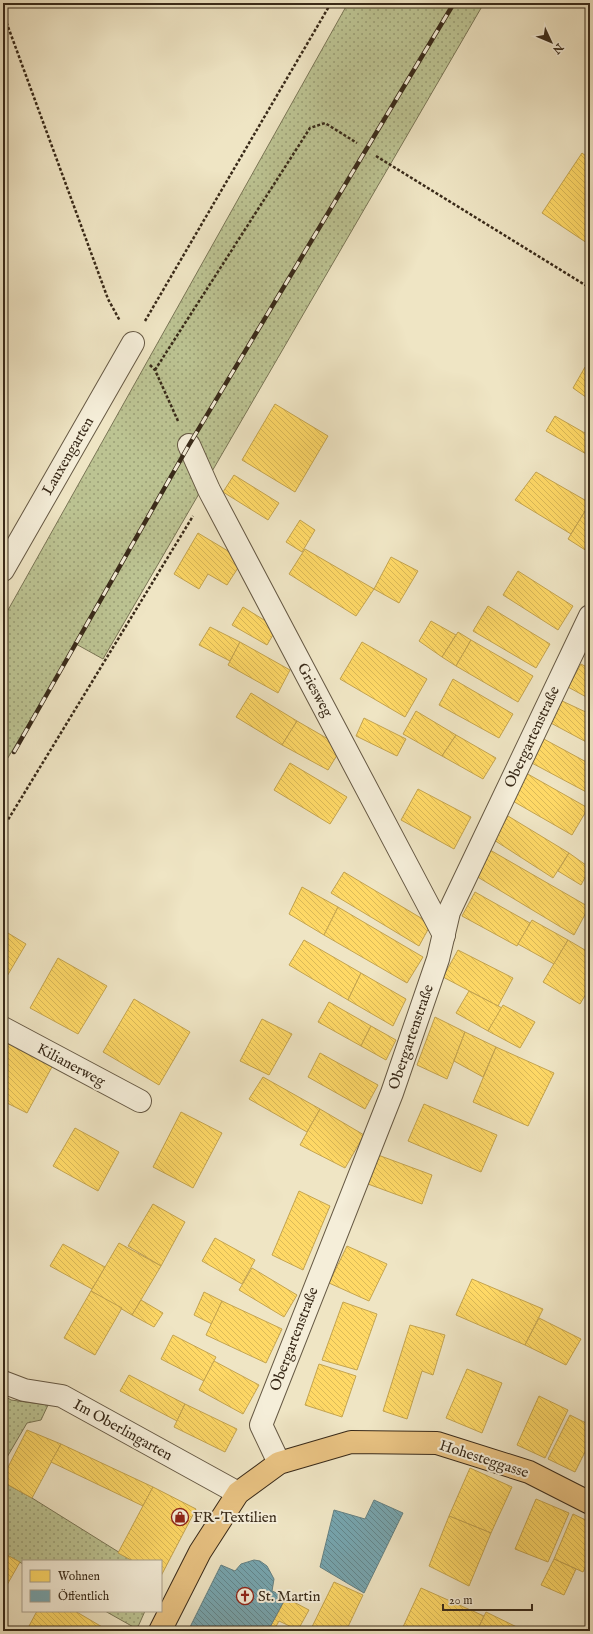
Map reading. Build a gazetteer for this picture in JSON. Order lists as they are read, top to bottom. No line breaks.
{"streets":{"main road":["Hohesteggasse"],"street":["Lauxengarten","Griesweg","Obergartenstraße","Kilianerweg","Im Oberlingarten"]},"crossings":[["Griesweg","Obergartenstraße"],["Obergartenstraße","Hohesteggasse"]],"places":{"shop":["FR-Textilien"],"church":["St. Martin"]},"legend":["Wohnen","Öffentlich"],"scale_bar":"20 m","north":"bottom right"}
